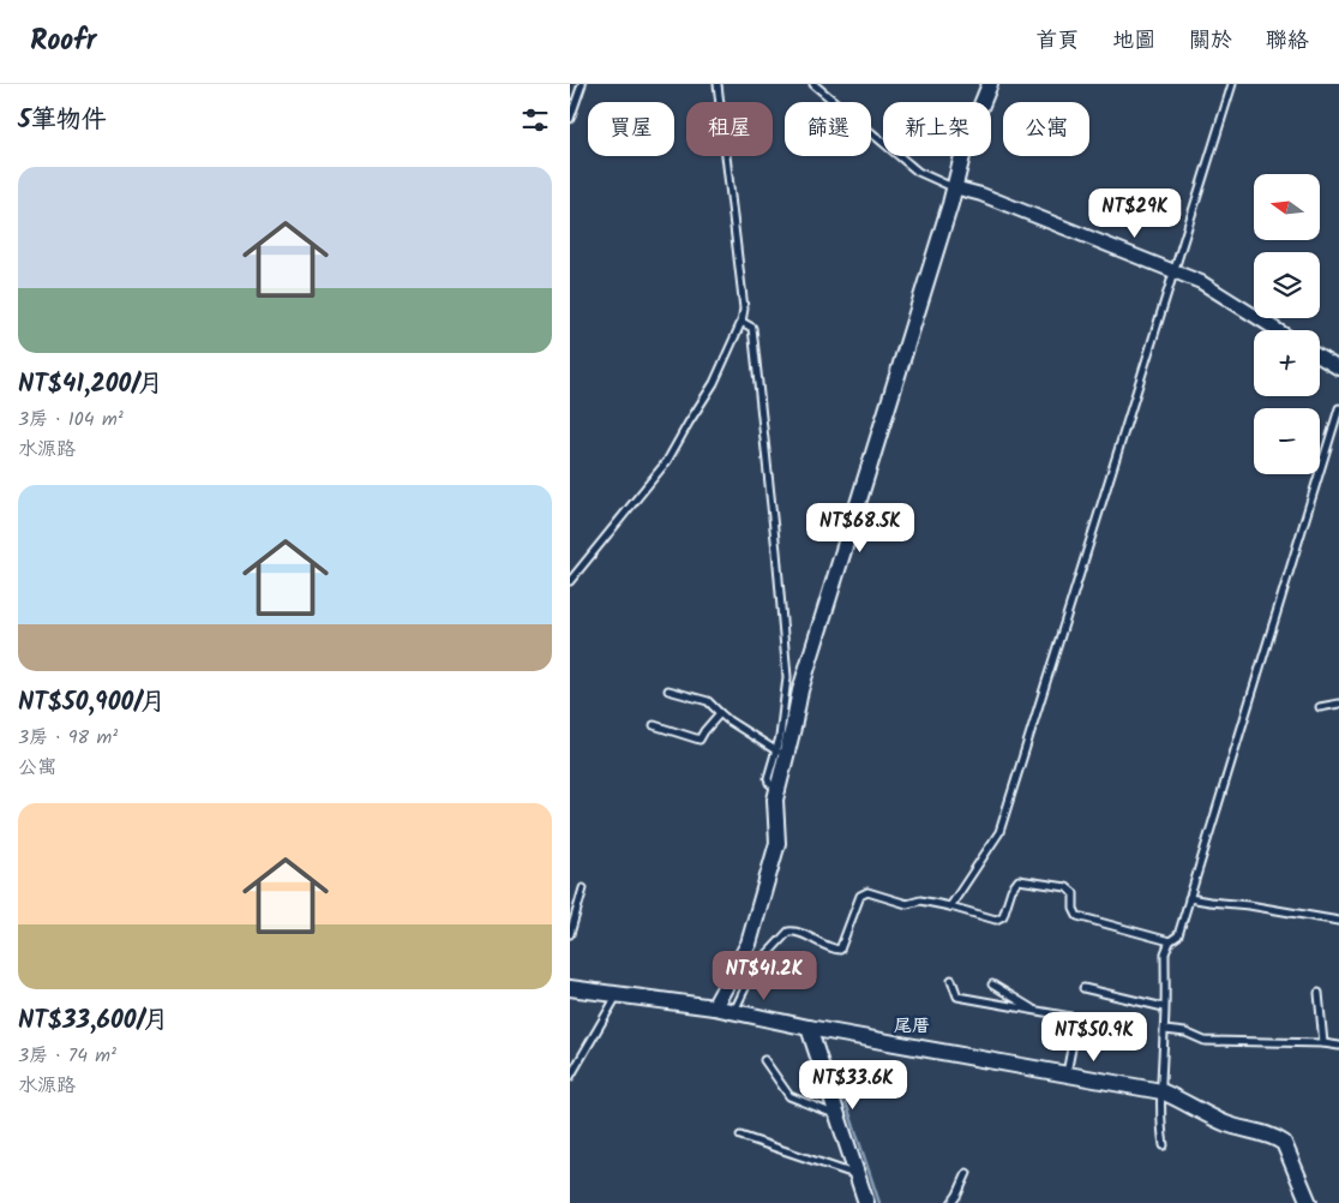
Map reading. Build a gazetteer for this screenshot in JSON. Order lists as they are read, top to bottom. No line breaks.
{"districts":["尾厝"],"north":"left","page":{"header":"Roofr","nav":["首頁","地圖","關於","聯絡"],"heading":"5筆物件","chip":["買屋","租屋","篩選","新上架","公寓"],"list":[{"name":"NT$41,200/月","note":"3房 · 104 m² · 水源路"},{"name":"NT$50,900/月","note":"3房 · 98 m² · 公寓"},{"name":"NT$33,600/月","note":"3房 · 74 m² · 水源路"}],"map_buttons":["+","−"],"price":["NT$29K","NT$68.5K","NT$41.2K","NT$50.9K","NT$33.6K"]}}
